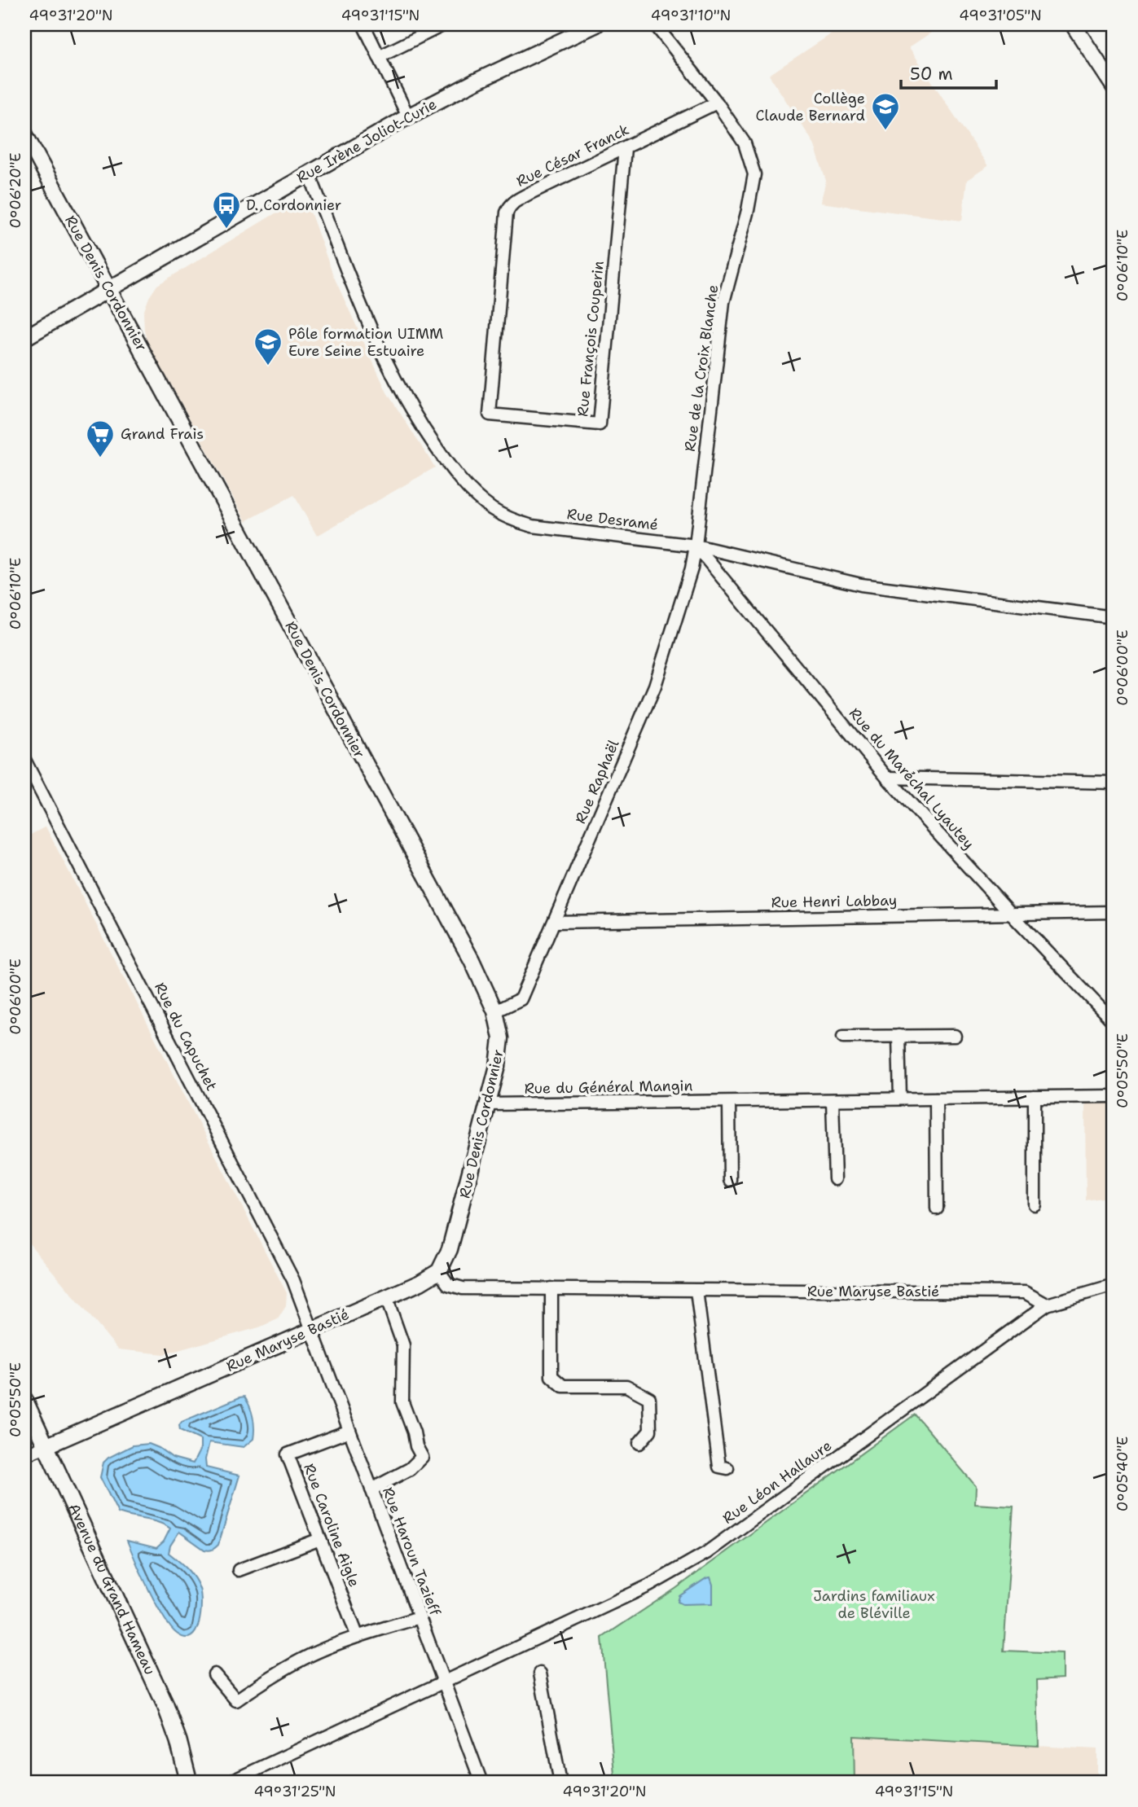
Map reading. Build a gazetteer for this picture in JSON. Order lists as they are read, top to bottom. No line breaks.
{"streets":{"main road":["Avenue du Grand Hameau"],"street":["Rue Irène Joliot-Curie","Rue César Franck","Rue Denis Cordonnier","Rue François Couperin","Rue de la Croix Blanche","Rue Desramé","Rue du Maréchal Lyautey","Rue Raphaël","Rue Henri Labbay","Rue du Capuchet","Rue du Général Mangin","Rue Maryse Bastié","Rue Léon Hallaure","Rue Caroline Aigle","Rue Haroun Tazieff"]},"crossings":[["Rue Irène Joliot-Curie","Rue Denis Cordonnier"],["Rue Irène Joliot-Curie","Rue Desramé"],["Rue César Franck","Rue François Couperin"],["Rue César Franck","Rue de la Croix Blanche"],["Rue Denis Cordonnier","Rue Raphaël"],["Rue Denis Cordonnier","Rue du Général Mangin"],["Rue Denis Cordonnier","Rue Maryse Bastié"],["Rue de la Croix Blanche","Rue Desramé"],["Rue de la Croix Blanche","Rue du Maréchal Lyautey"],["Rue de la Croix Blanche","Rue Raphaël"],["Rue Desramé","Rue du Maréchal Lyautey"],["Rue Desramé","Rue Raphaël"],["Rue du Maréchal Lyautey","Rue Raphaël"],["Rue du Maréchal Lyautey","Rue Henri Labbay"],["Rue Raphaël","Rue Henri Labbay"],["Rue du Capuchet","Rue Maryse Bastié"],["Rue du Capuchet","Rue Haroun Tazieff"],["Rue Maryse Bastié","Rue Léon Hallaure"],["Rue Maryse Bastié","Rue Haroun Tazieff"],["Rue Maryse Bastié","Avenue du Grand Hameau"],["Rue Léon Hallaure","Rue Haroun Tazieff"],["Rue Caroline Aigle","Rue Haroun Tazieff"]],"parks":["Jardins familiaux de Bléville"],"places":{"school or university":["Collège Claude Bernard","Pôle formation UIMM Eure Seine Estuaire"],"bus stop":["D. Cordonnier"],"supermarket":["Grand Frais"]},"scale_bar":"50 m","coordinates":["49°31'20\"N","49°31'15\"N","49°31'10\"N","49°31'05\"N","0°06'20\"E","0°06'10\"E","0°06'00\"E","0°05'50\"E","0°05'40\"E","49°31'25\"N"]}
